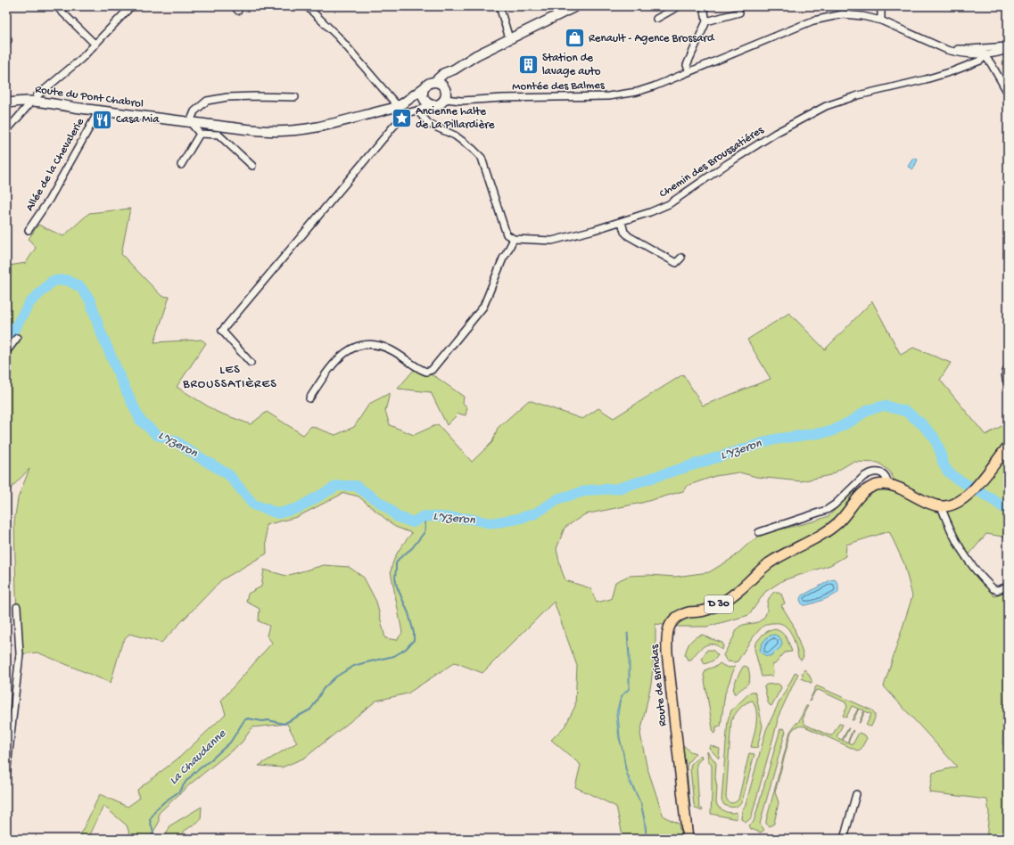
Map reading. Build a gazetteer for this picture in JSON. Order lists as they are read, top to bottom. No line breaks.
{"streets":{"main road":["Route du Pont Chabrol","D 30","Route de Brindas"],"street":["Montée des Balmes","Chemin des Broussatiéres","Allée de la Chevalerie"]},"crossings":[["Montée des Balmes","Route du Pont Chabrol"],["Montée des Balmes","Chemin des Broussatiéres"],["Route du Pont Chabrol","Allée de la Chevalerie"]],"districts":["LES BROUSSATIÈRES"],"water":["L'Yzeron","La Chaudanne"],"places":{"shop":["Renault - Agence Brossard"],"building":["Station de lavage auto"],"place":["Ancienne halte de La Pillardière"],"restaurant":["Casa Mia"]}}
